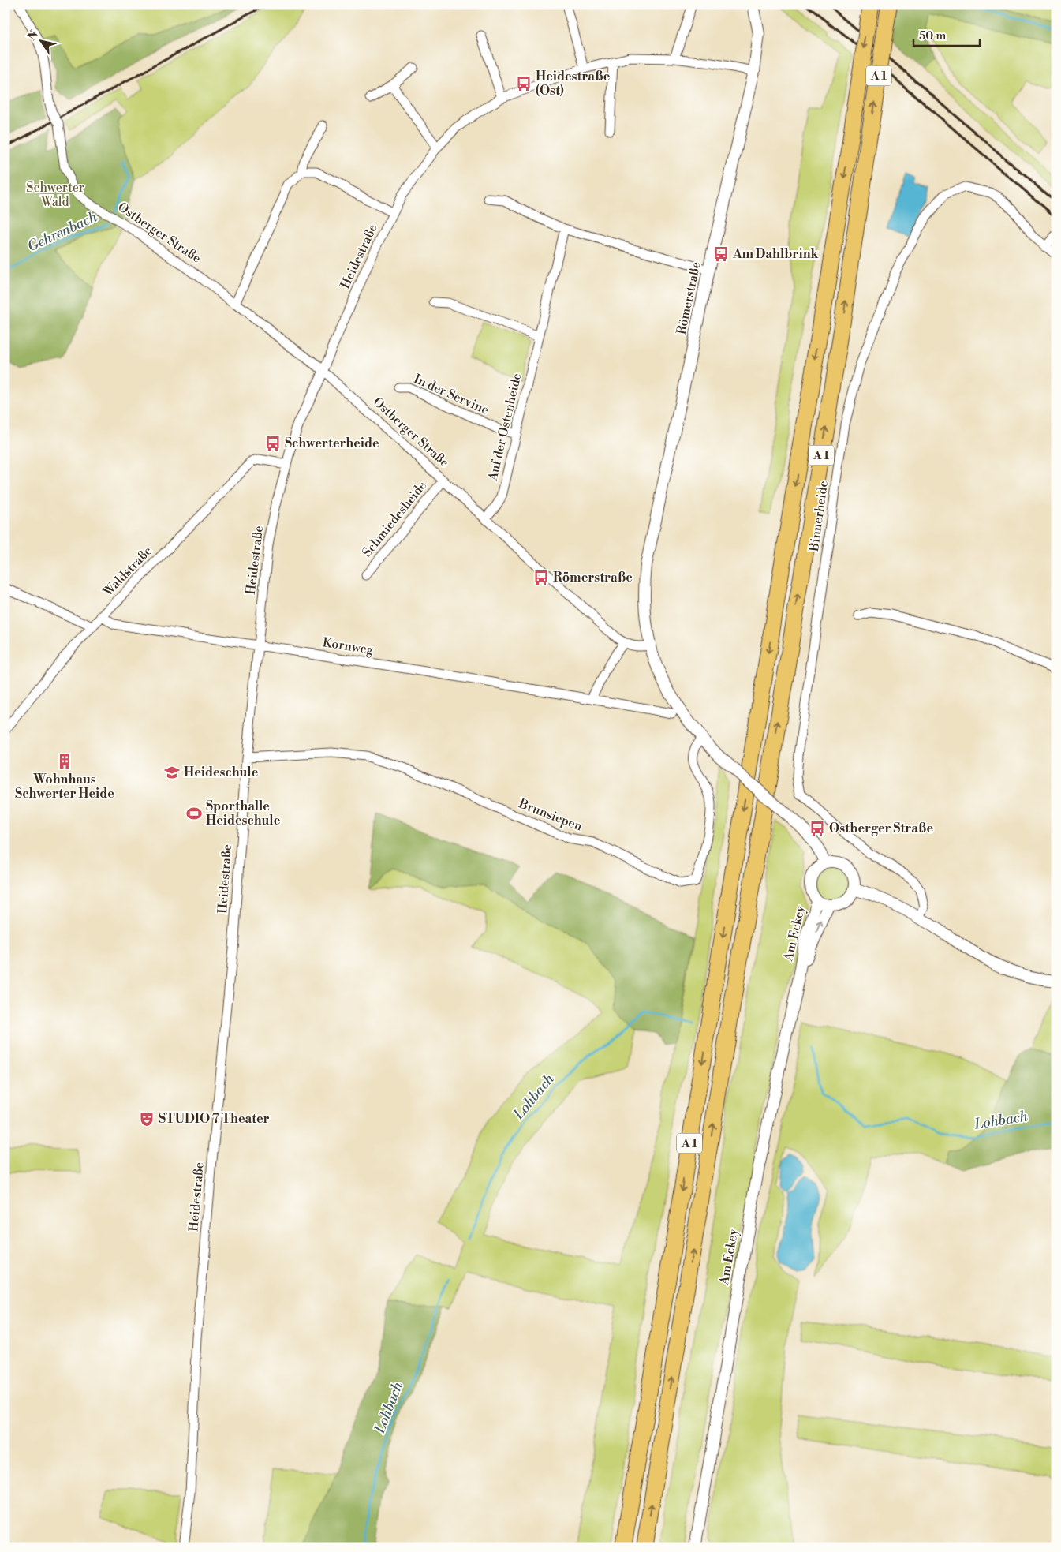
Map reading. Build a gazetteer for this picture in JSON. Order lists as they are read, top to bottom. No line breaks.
{"streets":{"highway":["A 1"],"street":["Ostberger Straße","Heidestraße","Römerstraße","In der Servine","Auf der Ostenheide","Binnerheide","Schmiedesheide","Waldstraße","Kornweg","Brunsiepen","Am Eckey"]},"crossings":[["Ostberger Straße","Heidestraße"],["Ostberger Straße","Auf der Ostenheide"],["Ostberger Straße","Schmiedesheide"],["Heidestraße","Römerstraße"],["Heidestraße","Waldstraße"],["Heidestraße","Kornweg"],["Heidestraße","Brunsiepen"],["In der Servine","Auf der Ostenheide"],["Waldstraße","Kornweg"]],"water":["Gehrenbach","Lohbach"],"parks":["Schwerter Wald"],"places":{"bus stop":["Heidestraße (Ost)","Am Dahlbrink","Schwerterheide","Römerstraße","Ostberger Straße"],"building":["Wohnhaus Schwerter Heide"],"school or university":["Heideschule"],"sports":["Sporthalle Heideschule"],"theatre":["STUDIO 7 Theater"]},"scale_bar":"50 m","north":"top left"}
